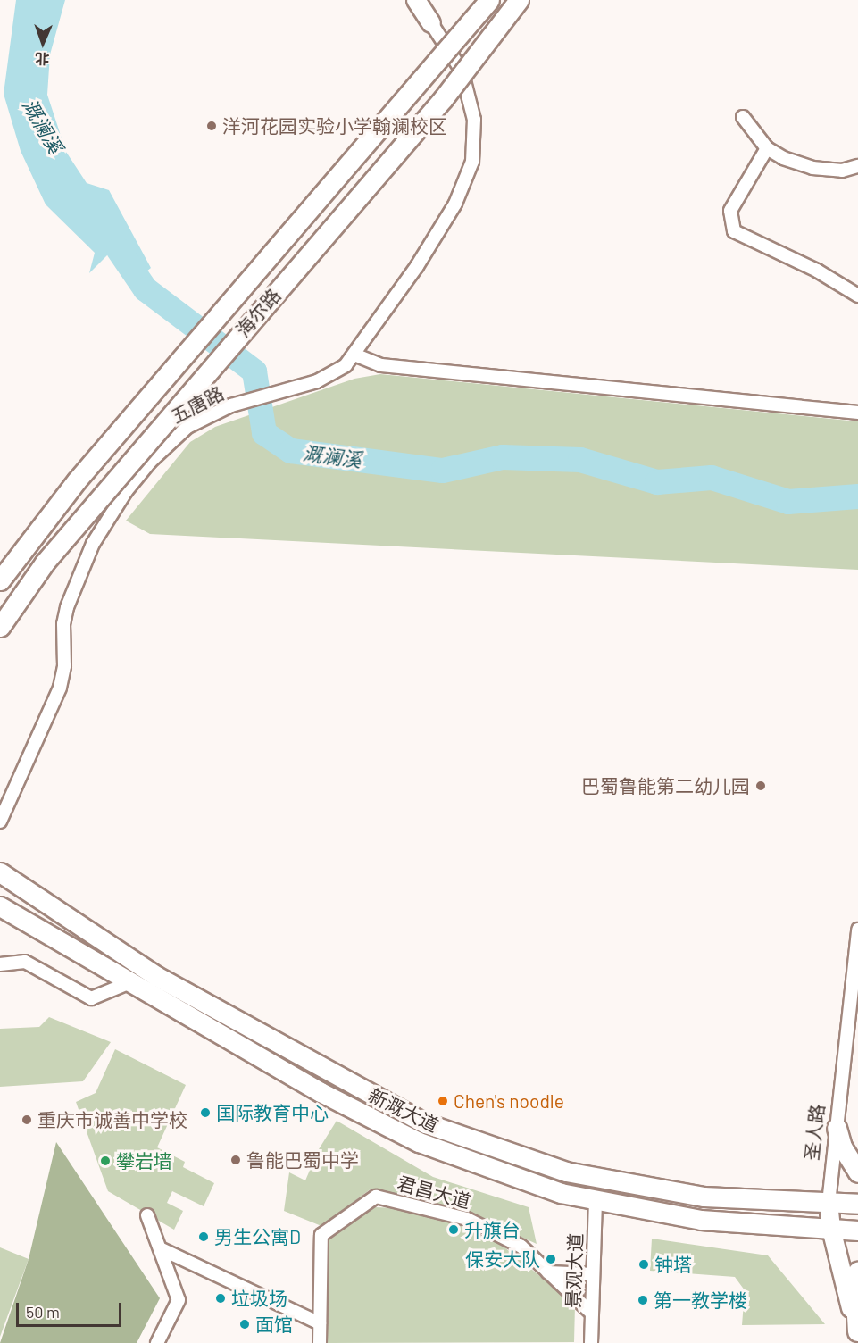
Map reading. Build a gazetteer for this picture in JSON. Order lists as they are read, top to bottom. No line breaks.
{"streets":{"main road":["海尔路","新溉大道"],"street":["五唐路","圣人路","君昌大道","景观大道"]},"crossings":[["新溉大道","圣人路"],["新溉大道","景观大道"],["君昌大道","景观大道"]],"water":["溉澜溪"],"places":["洋河花园实验小学翰澜校区","巴蜀鲁能第二幼儿园","Chen's noodle","国际教育中心","重庆市诚善中学校","鲁能巴蜀中学","攀岩墙","升旗台","男生公寓D","保安大队","钟塔","垃圾场","第一教学楼","面馆"],"scale_bar":"50 m","north":"bottom"}
